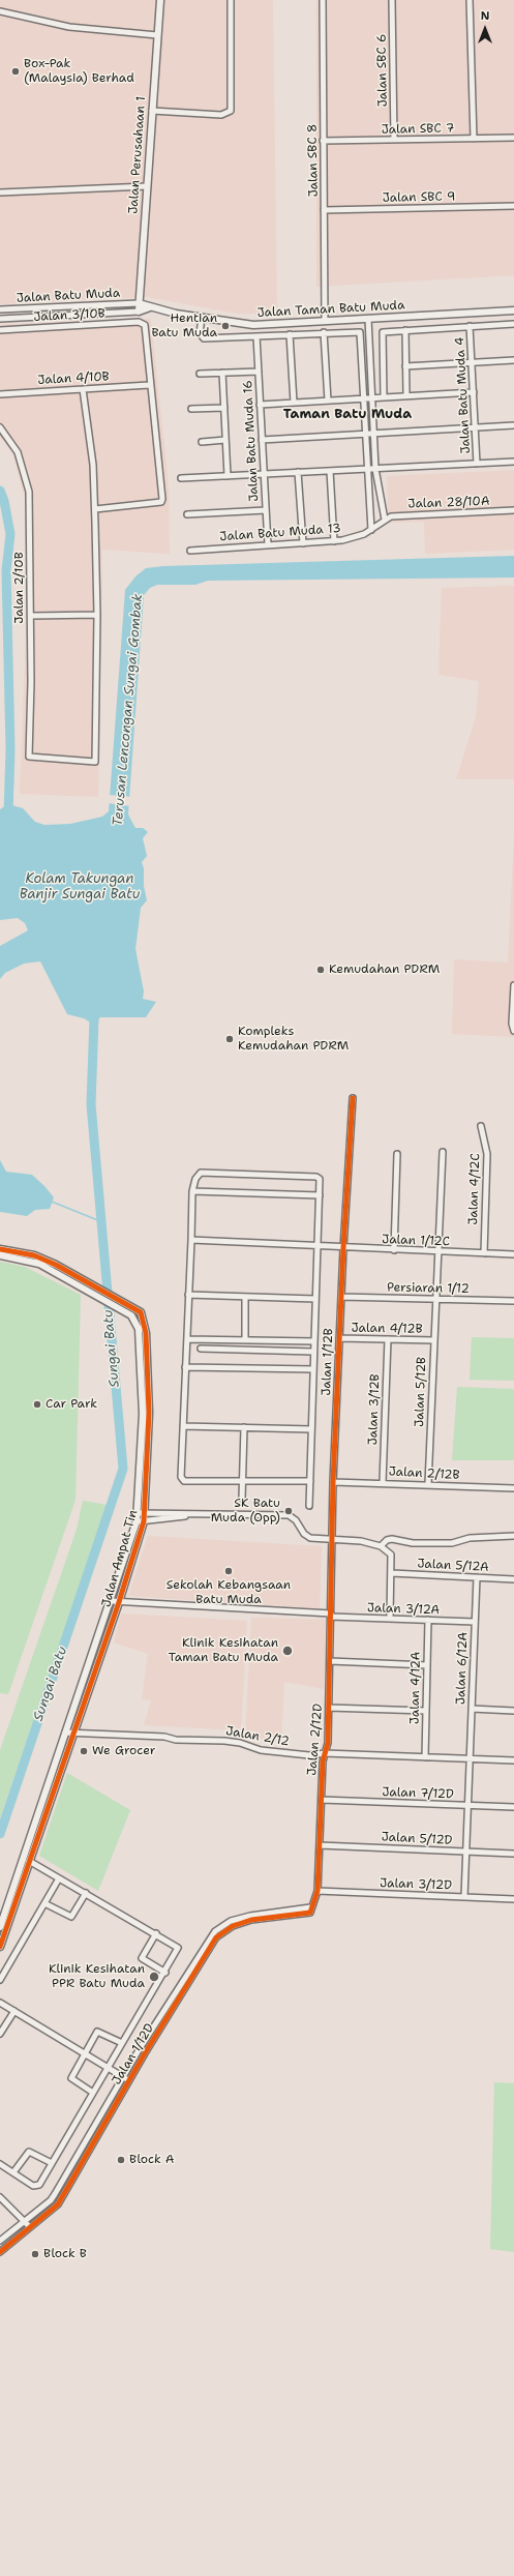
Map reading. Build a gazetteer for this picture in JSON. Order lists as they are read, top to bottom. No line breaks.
{"streets":{"street":["Jalan SBC 6","Jalan SBC 7","Jalan Perusahaan 1","Jalan SBC 8","Jalan SBC 9","Jalan Batu Muda","Jalan Taman Batu Muda","Jalan 3/10B","Jalan 4/10B","Jalan Batu Muda 4","Jalan Batu Muda 16","Jalan 28/10A","Jalan Batu Muda 13","Jalan 2/10B","Jalan 4/12C","Jalan 1/12C","Persiaran 1/12","Jalan 4/12B","Jalan 1/12B","Jalan 5/12B","Jalan 3/12B","Jalan 2/12B","Jalan Ampat Tin","Jalan 5/12A","Jalan 3/12A","Jalan 6/12A","Jalan 4/12A","Jalan 2/12","Jalan 2/12D","Jalan 7/12D","Jalan 5/12D","Jalan 3/12D","Jalan 1/12D"]},"crossings":[["Jalan SBC 6","Jalan SBC 7"],["Jalan SBC 7","Jalan SBC 8"],["Jalan Perusahaan 1","Jalan Batu Muda"],["Jalan Perusahaan 1","Jalan Taman Batu Muda"],["Jalan SBC 8","Jalan SBC 9"],["Jalan SBC 8","Jalan Taman Batu Muda"],["Jalan Batu Muda","Jalan Taman Batu Muda"],["Jalan 3/10B","Jalan 4/10B"],["Jalan Batu Muda 16","Jalan Batu Muda 13"],["Jalan 28/10A","Jalan Batu Muda 13"],["Jalan 4/12C","Jalan 1/12C"],["Jalan 1/12C","Jalan 1/12B"],["Jalan 1/12C","Jalan 5/12B"],["Persiaran 1/12","Jalan 1/12B"],["Persiaran 1/12","Jalan 5/12B"],["Jalan 4/12B","Jalan 1/12B"],["Jalan 4/12B","Jalan 5/12B"],["Jalan 4/12B","Jalan 3/12B"],["Jalan 1/12B","Jalan 2/12B"],["Jalan 1/12B","Jalan 3/12A"],["Jalan 1/12B","Jalan 2/12D"],["Jalan 5/12B","Jalan 2/12B"],["Jalan 3/12B","Jalan 2/12B"],["Jalan Ampat Tin","Jalan 3/12A"],["Jalan Ampat Tin","Jalan 2/12"],["Jalan 5/12A","Jalan 6/12A"],["Jalan 3/12A","Jalan 6/12A"],["Jalan 3/12A","Jalan 4/12A"],["Jalan 3/12A","Jalan 2/12D"],["Jalan 6/12A","Jalan 2/12"],["Jalan 6/12A","Jalan 7/12D"],["Jalan 6/12A","Jalan 5/12D"],["Jalan 6/12A","Jalan 3/12D"],["Jalan 4/12A","Jalan 2/12"],["Jalan 2/12","Jalan 2/12D"],["Jalan 2/12D","Jalan 7/12D"],["Jalan 2/12D","Jalan 5/12D"],["Jalan 2/12D","Jalan 3/12D"],["Jalan 2/12D","Jalan 1/12D"]],"districts":["Taman Batu Muda"],"water":["Terusan Lencongan Sungai Gombak","Kolam Takungan Banjir Sungai Batu","Sungai Batu"],"places":["Box-Pak (Malaysia) Berhad","Hentian Batu Muda","Kemudahan PDRM","Kompleks Kemudahan PDRM","Car Park","SK Batu Muda (Opp)","Sekolah Kebangsaan Batu Muda","Klinik Kesihatan Taman Batu Muda","We Grocer","Klinik Kesihatan PPR Batu Muda","Block A","Block B"],"north":"top"}
